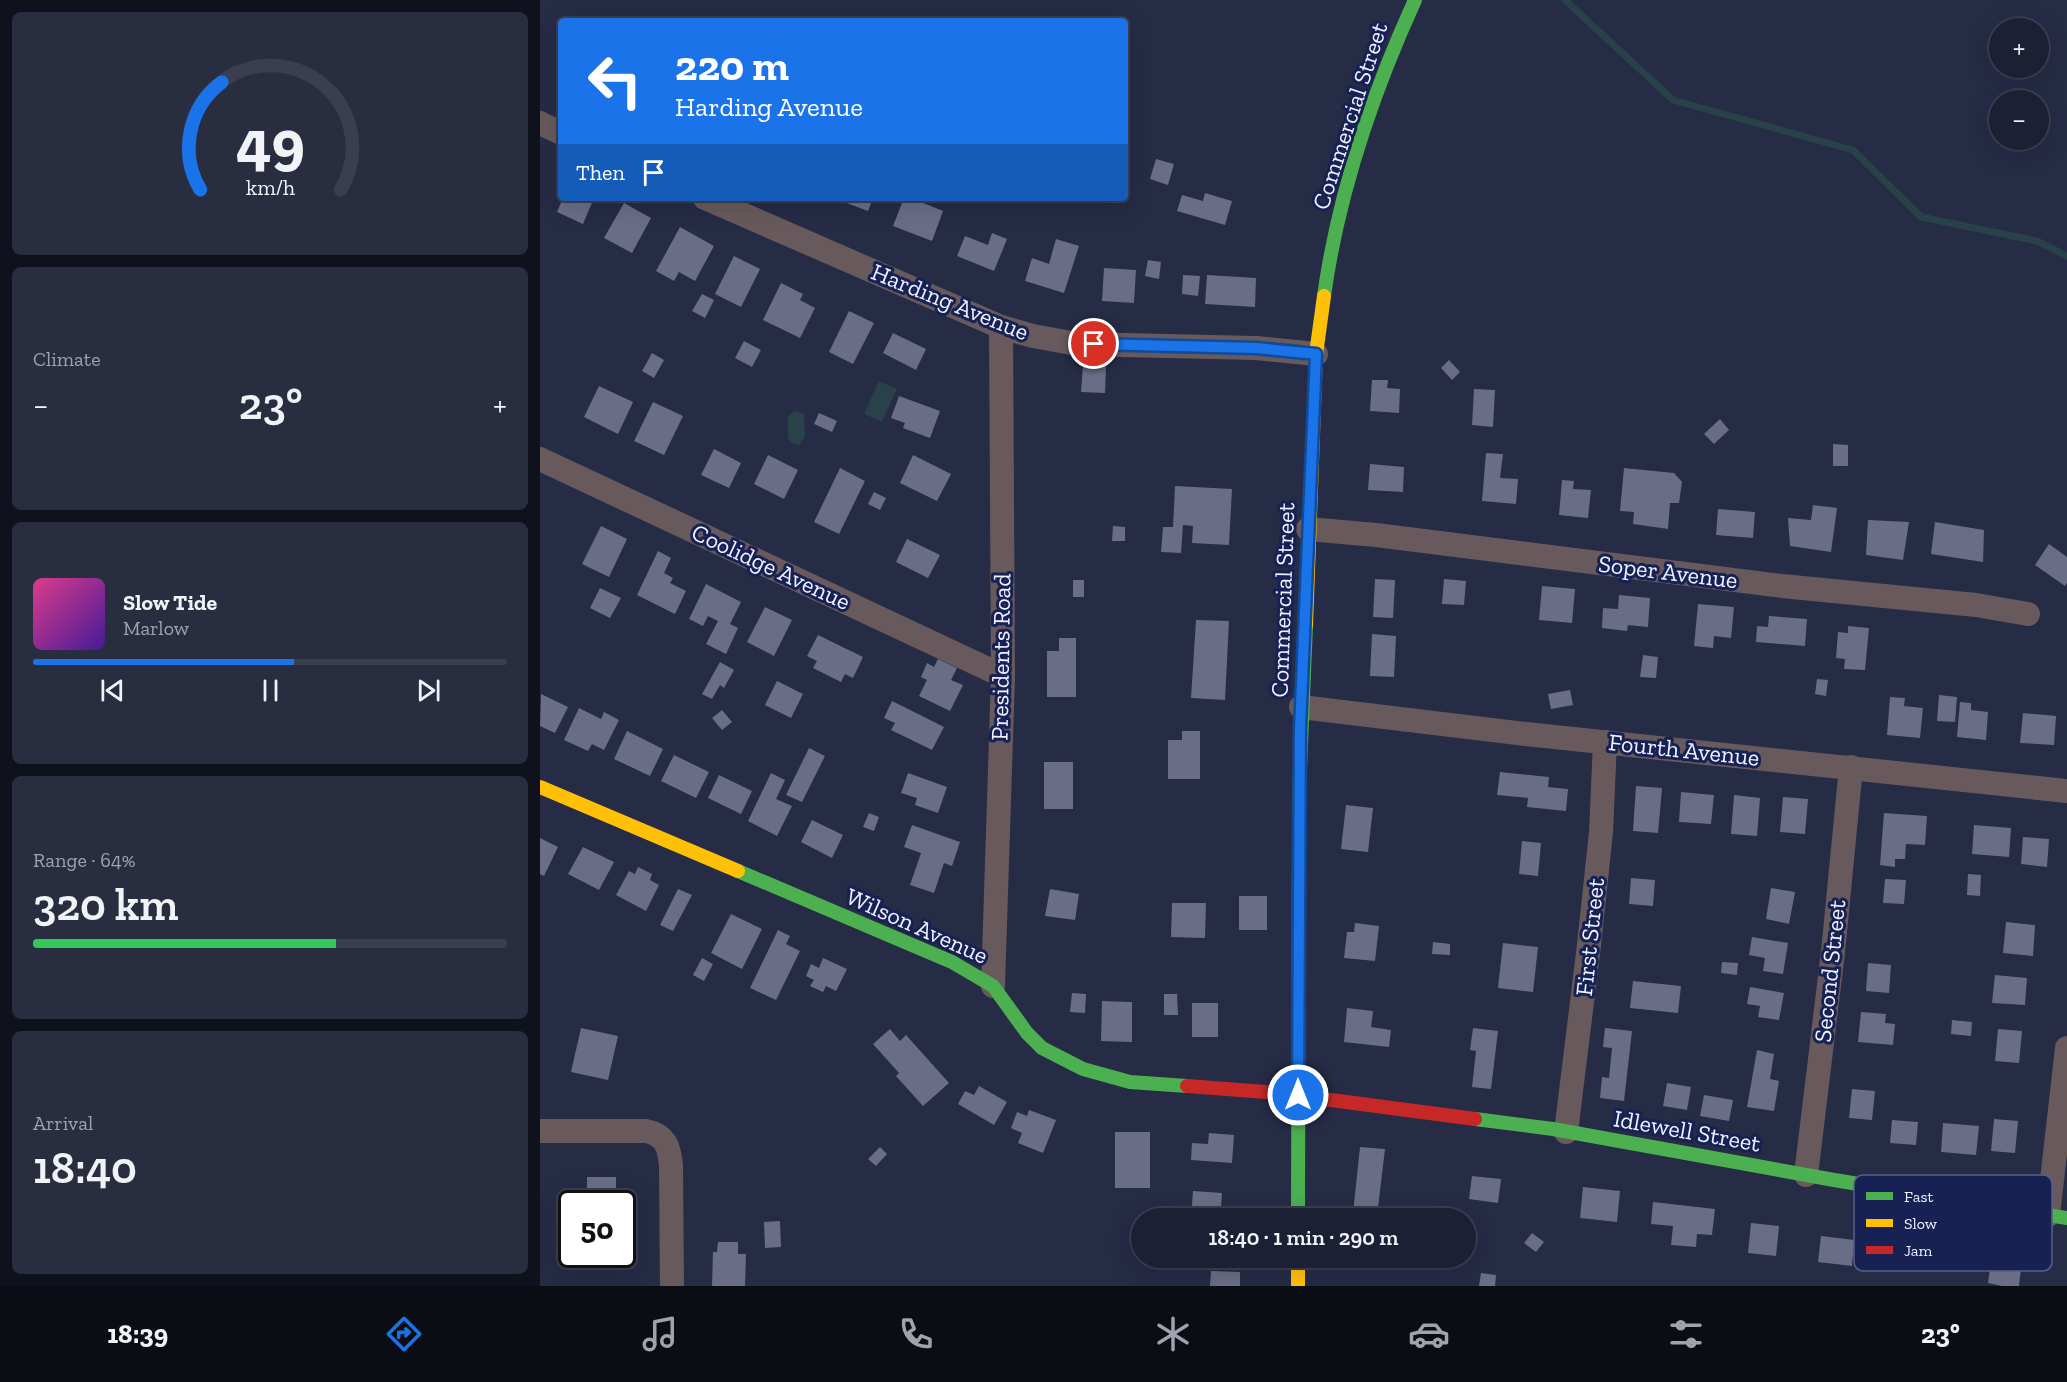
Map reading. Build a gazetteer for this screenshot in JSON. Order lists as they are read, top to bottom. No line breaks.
{"streets":{"street":["Commercial Street","Harding Avenue","Coolidge Avenue","Soper Avenue","Presidents Road","Fourth Avenue","Wilson Avenue","First Street","Second Street","Idlewell Street"]},"crossings":[["Commercial Street","Harding Avenue"],["Commercial Street","Soper Avenue"],["Commercial Street","Fourth Avenue"],["Commercial Street","Wilson Avenue"],["Commercial Street","Idlewell Street"],["Harding Avenue","Presidents Road"],["Coolidge Avenue","Presidents Road"],["Presidents Road","Wilson Avenue"],["Fourth Avenue","First Street"],["Fourth Avenue","Second Street"],["Wilson Avenue","Idlewell Street"],["First Street","Idlewell Street"],["Second Street","Idlewell Street"]],"legend":["Fast","Slow","Jam"],"page":{"map_buttons":["+","−"],"turn":["220 m","Harding Avenue"],"then":"Then","tile":["Climate",["Range · 64%","320 km"],["Arrival","18:40"]],"heat":["−","23°","+"],"song":["Slow Tide","Marlow"],"limit":"50","trip":"18:40 · 1 min · 290 m","tabs":["18:39","23°"],"gauge":["49","km/h"]}}
